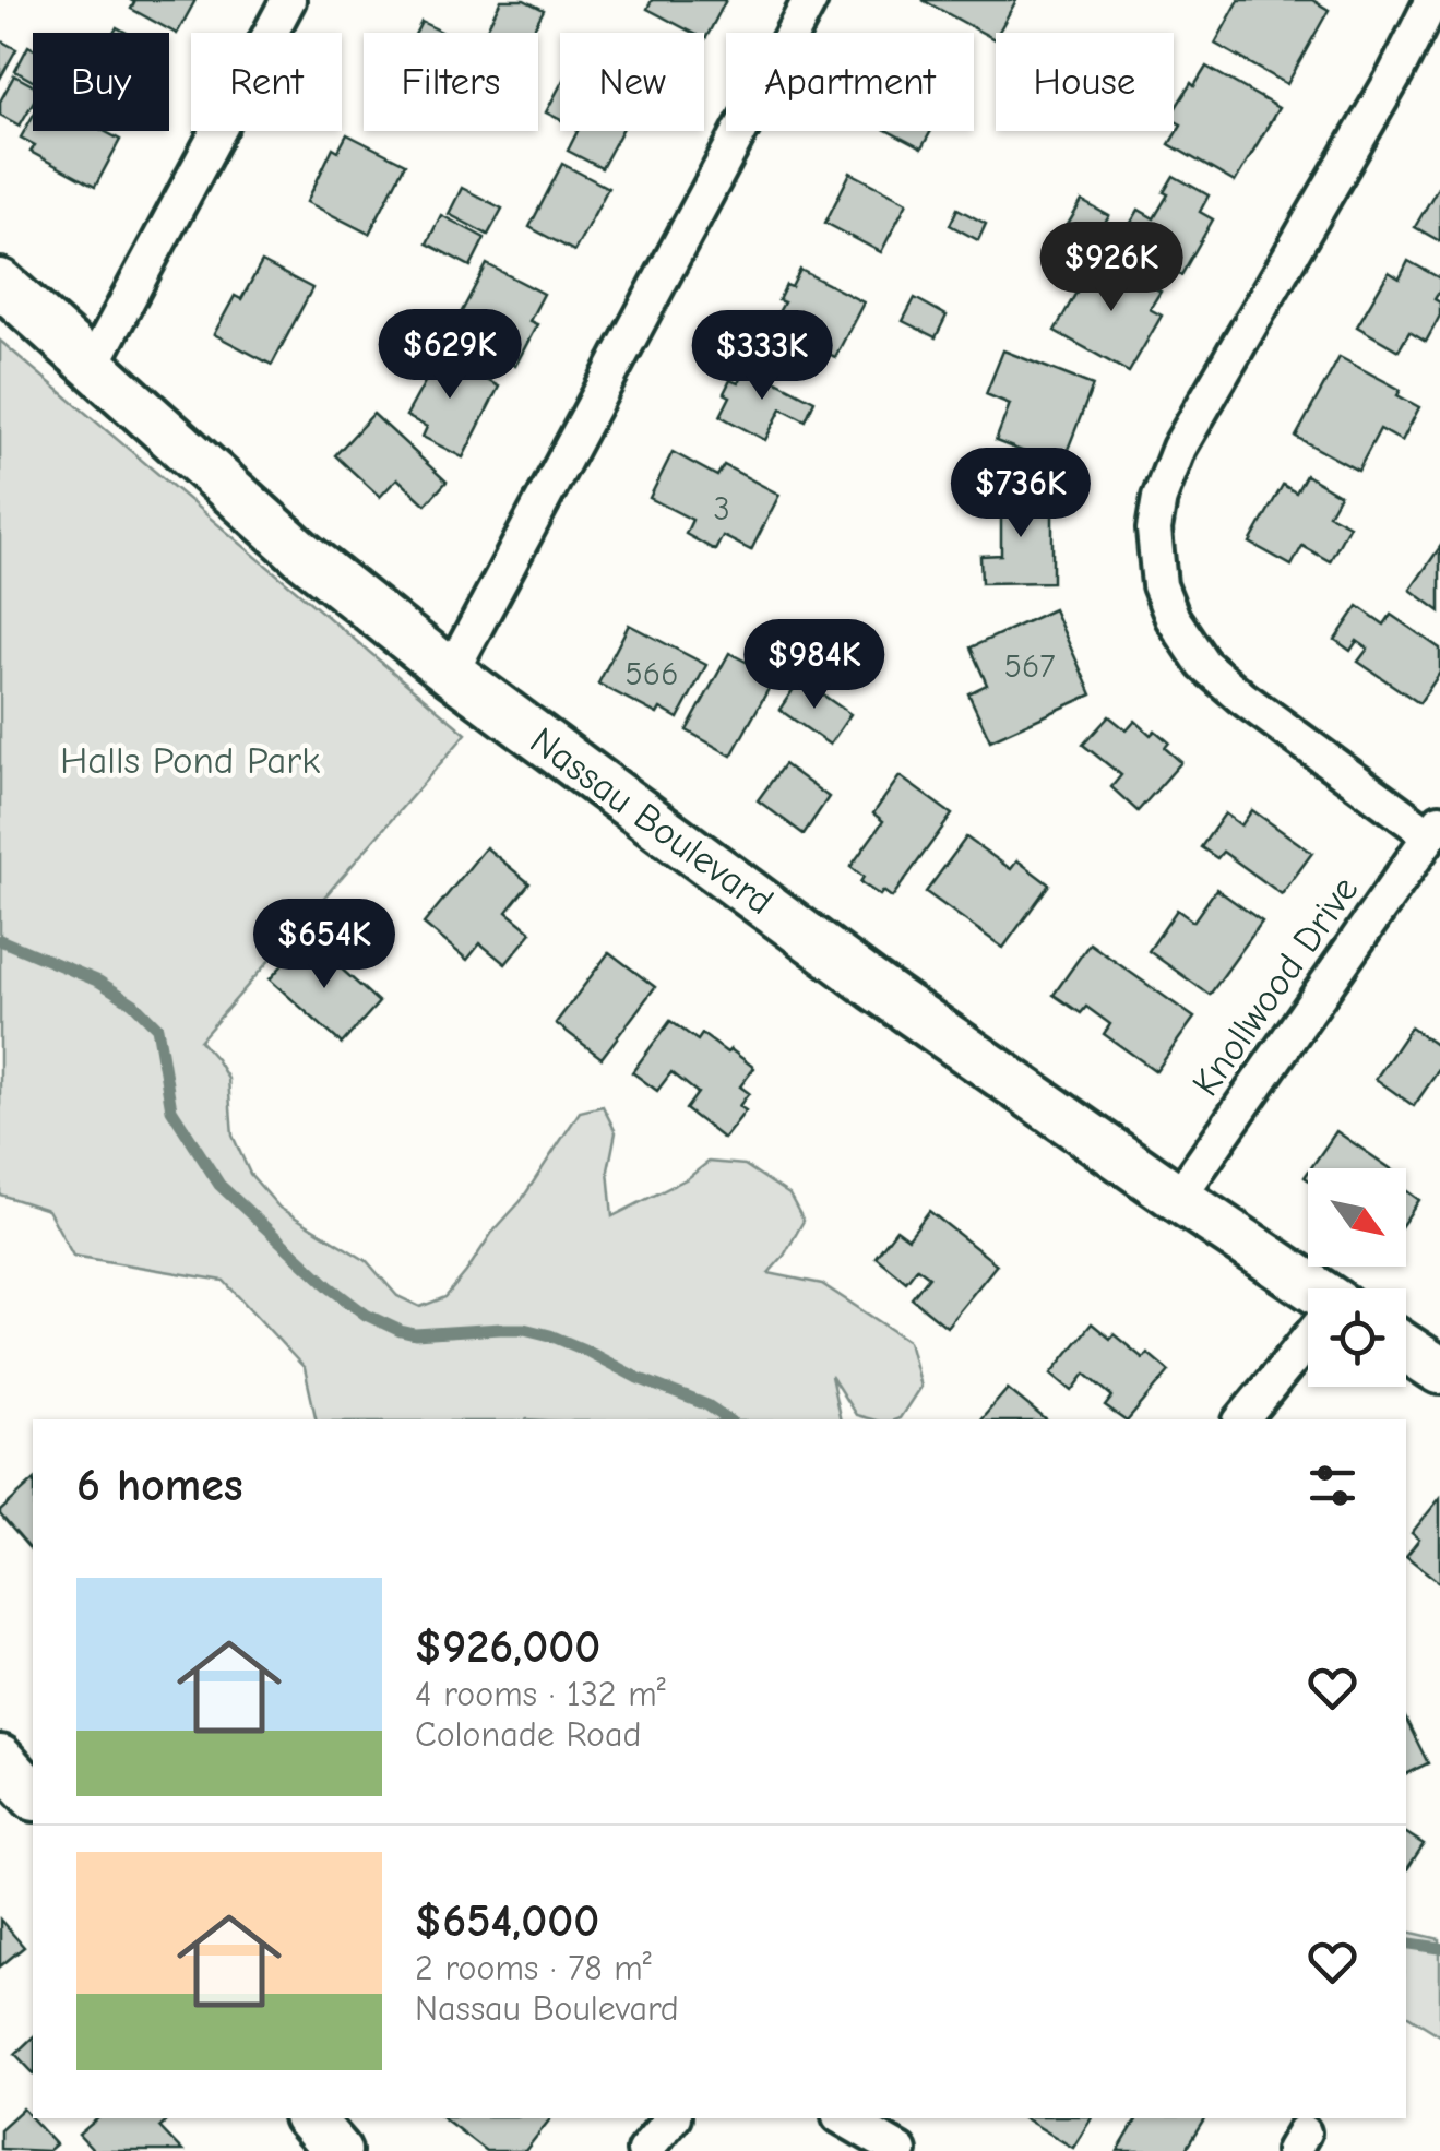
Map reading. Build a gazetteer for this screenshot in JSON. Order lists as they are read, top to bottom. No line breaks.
{"streets":{"main road":["Nassau Boulevard"],"street":["Knollwood Drive"]},"crossings":[["Nassau Boulevard","Knollwood Drive"]],"parks":["Halls Pond Park"],"house_numbers":["3","567","566"],"north":"bottom right","page":{"chip":["Buy","Rent","Filters","New","Apartment","House"],"price":["$926K","$629K","$333K","$736K","$984K","$654K"],"heading":"6 homes","list":[{"name":"$926,000","note":"4 rooms · 132 m² · Colonade Road"},{"name":"$654,000","note":"2 rooms · 78 m² · Nassau Boulevard"}]}}
